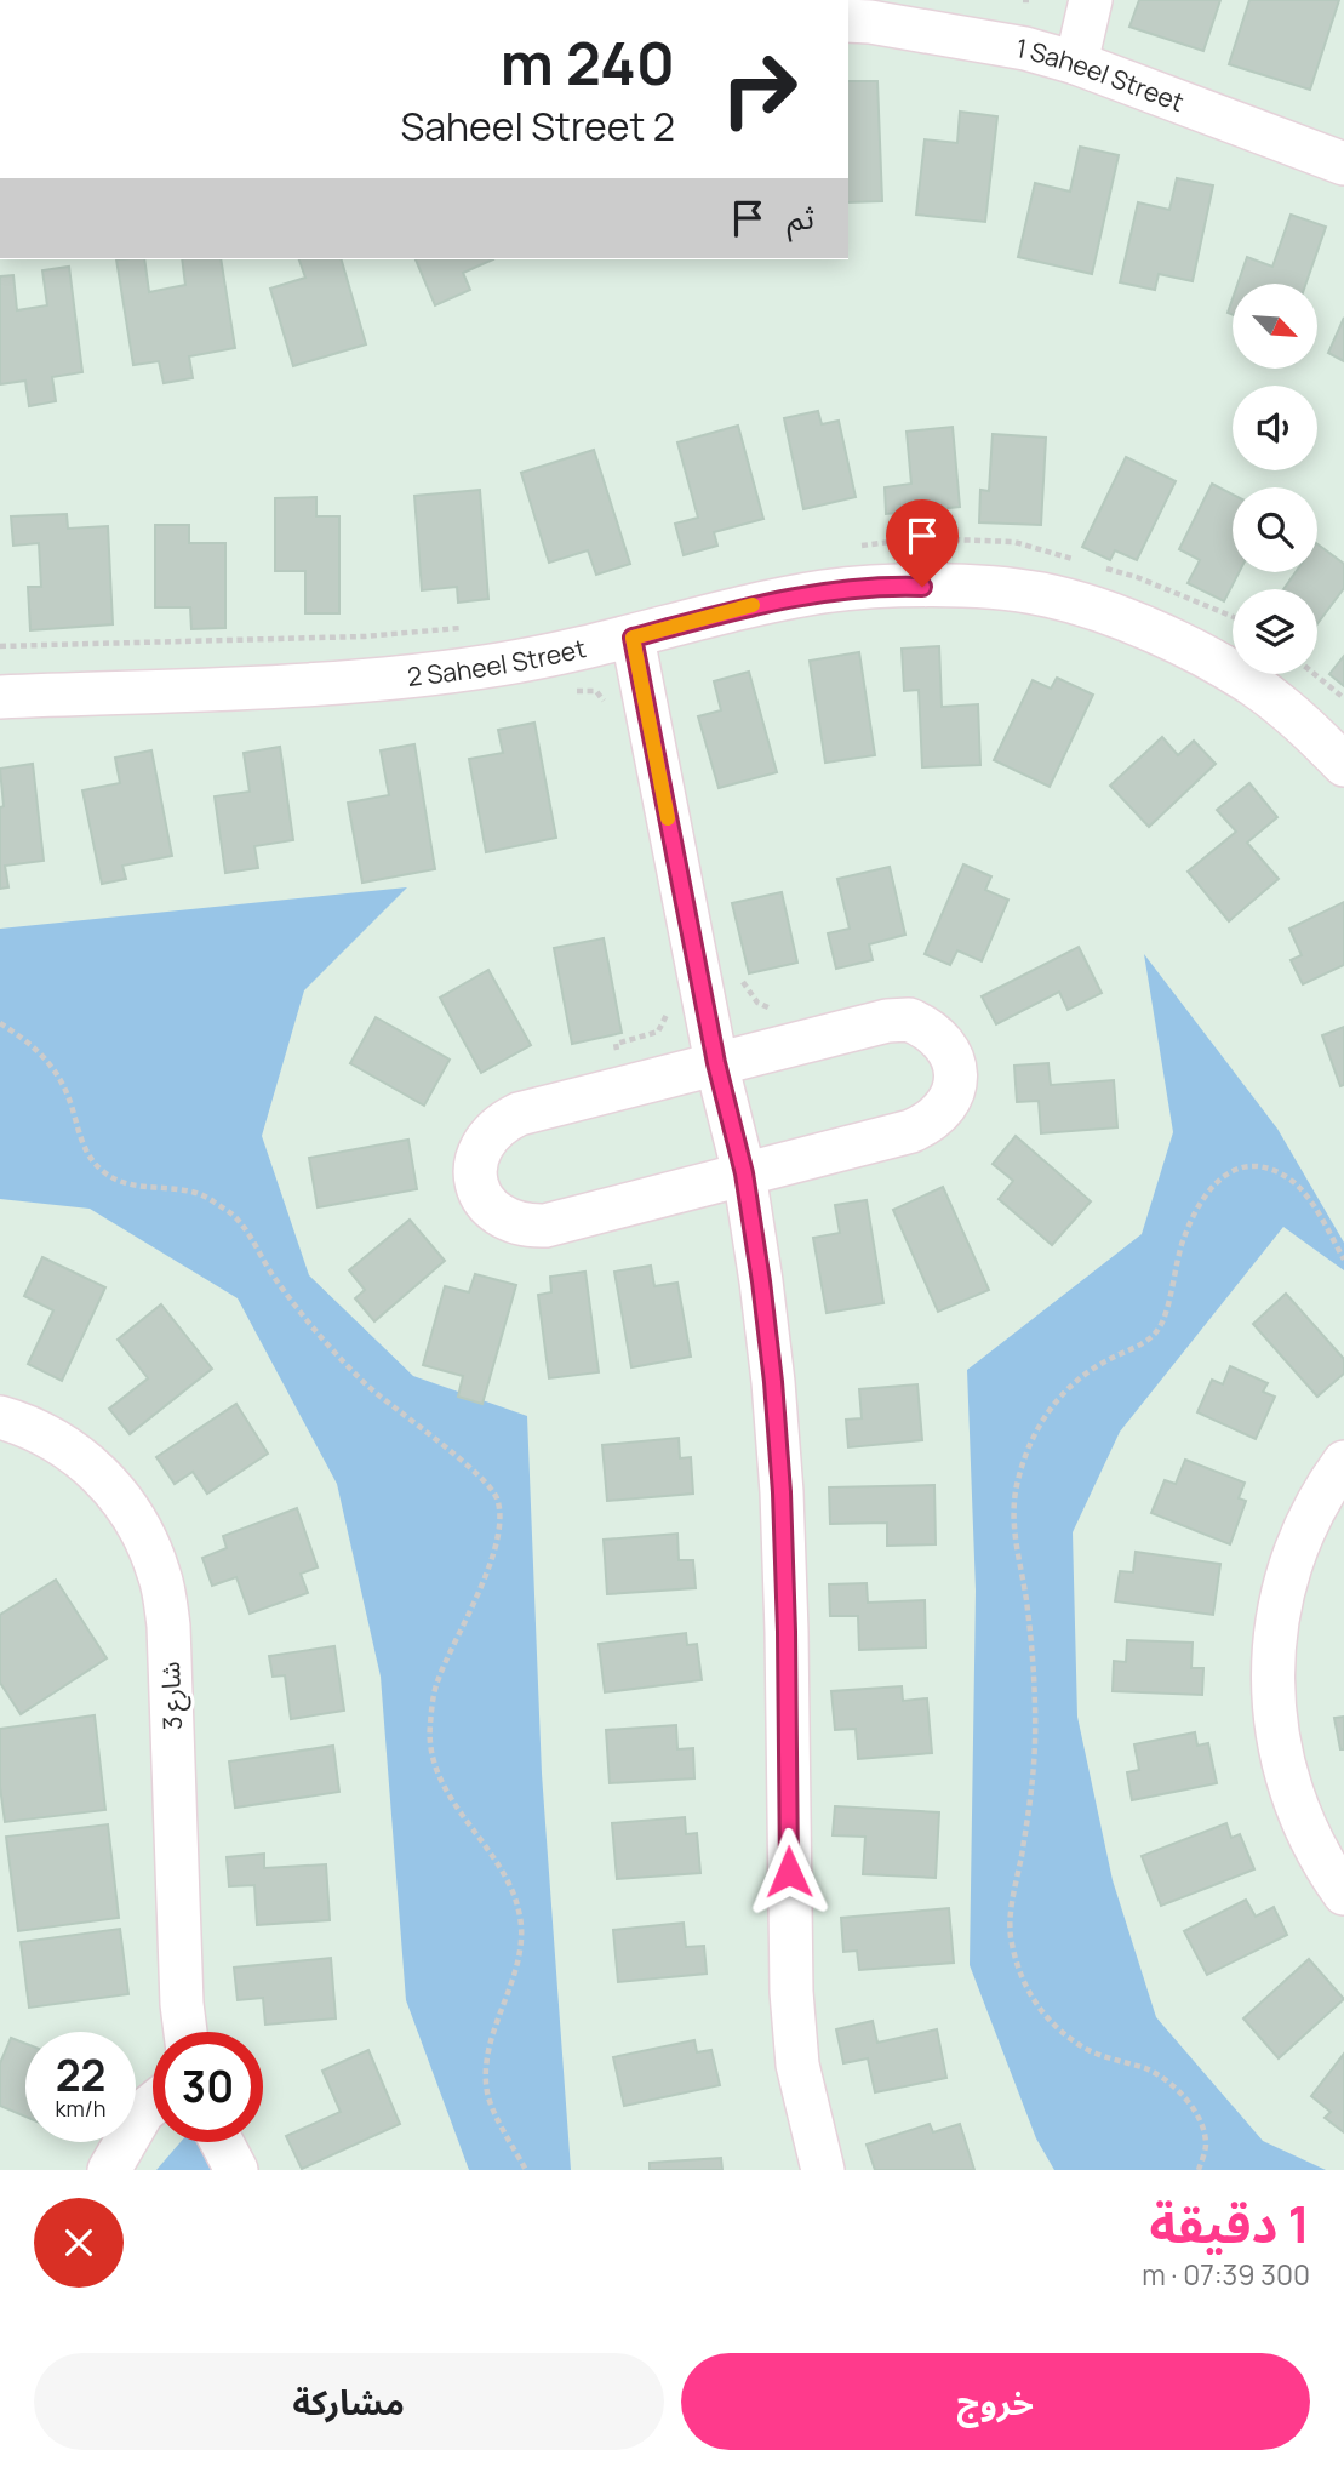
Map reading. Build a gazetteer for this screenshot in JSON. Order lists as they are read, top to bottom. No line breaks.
{"streets":{"street":["1 Saheel Street","2 Saheel Street","3 شارع"]},"north":"bottom right","page":{"turn":["240 m","2 Saheel Street"],"then":"ثم","speed":"22 km/h","limit":"30","heading":["1 دقيقة","300 m · 07:39"],"buttons":["خروج","مشاركة"]}}
